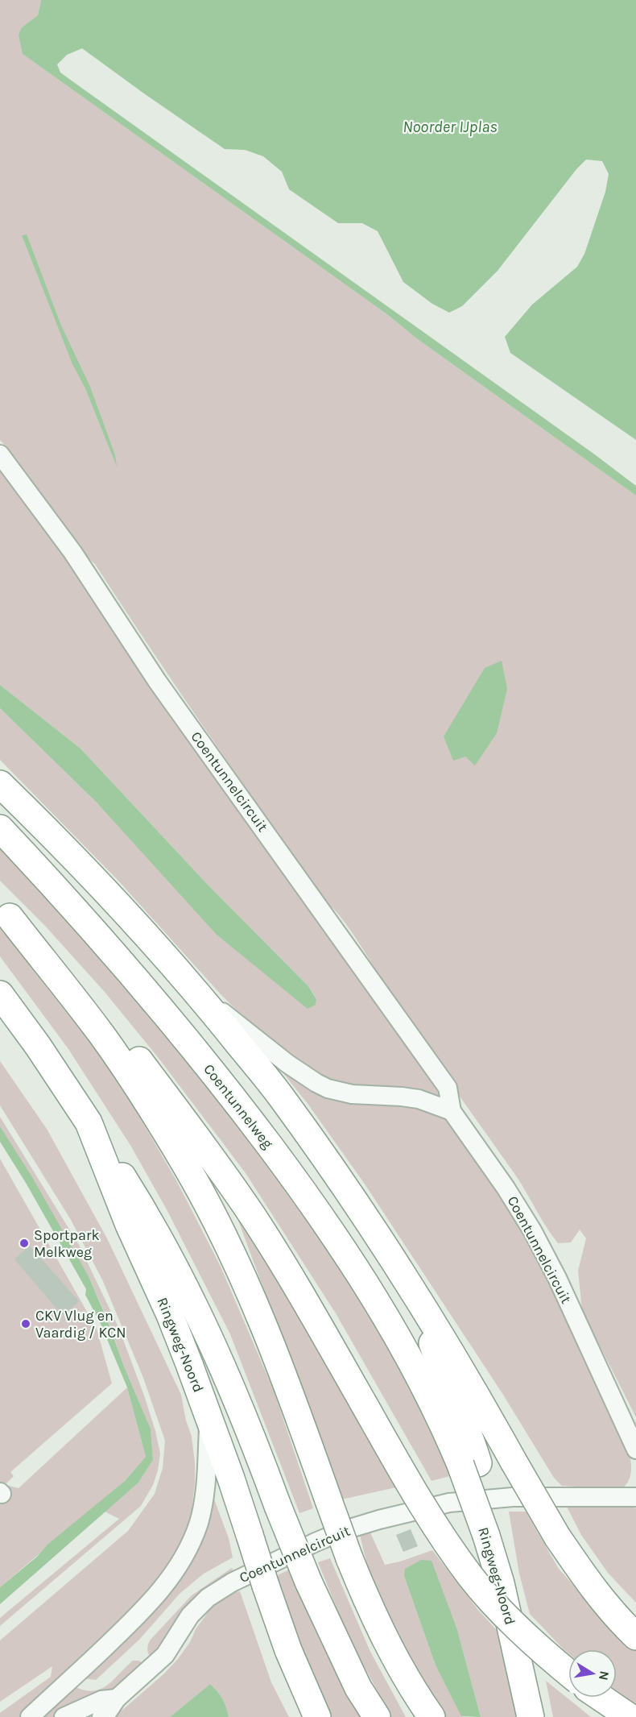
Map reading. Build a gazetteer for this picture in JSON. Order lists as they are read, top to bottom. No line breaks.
{"streets":{"highway":["Coentunnelweg","Ringweg-Noord"],"lane":["Coentunnelcircuit"]},"crossings":[["Coentunnelweg","Ringweg-Noord"]],"water":["Noorder IJplas"],"places":["Sportpark Melkweg","CKV Vlug en Vaardig / KCN"],"north":"right"}
